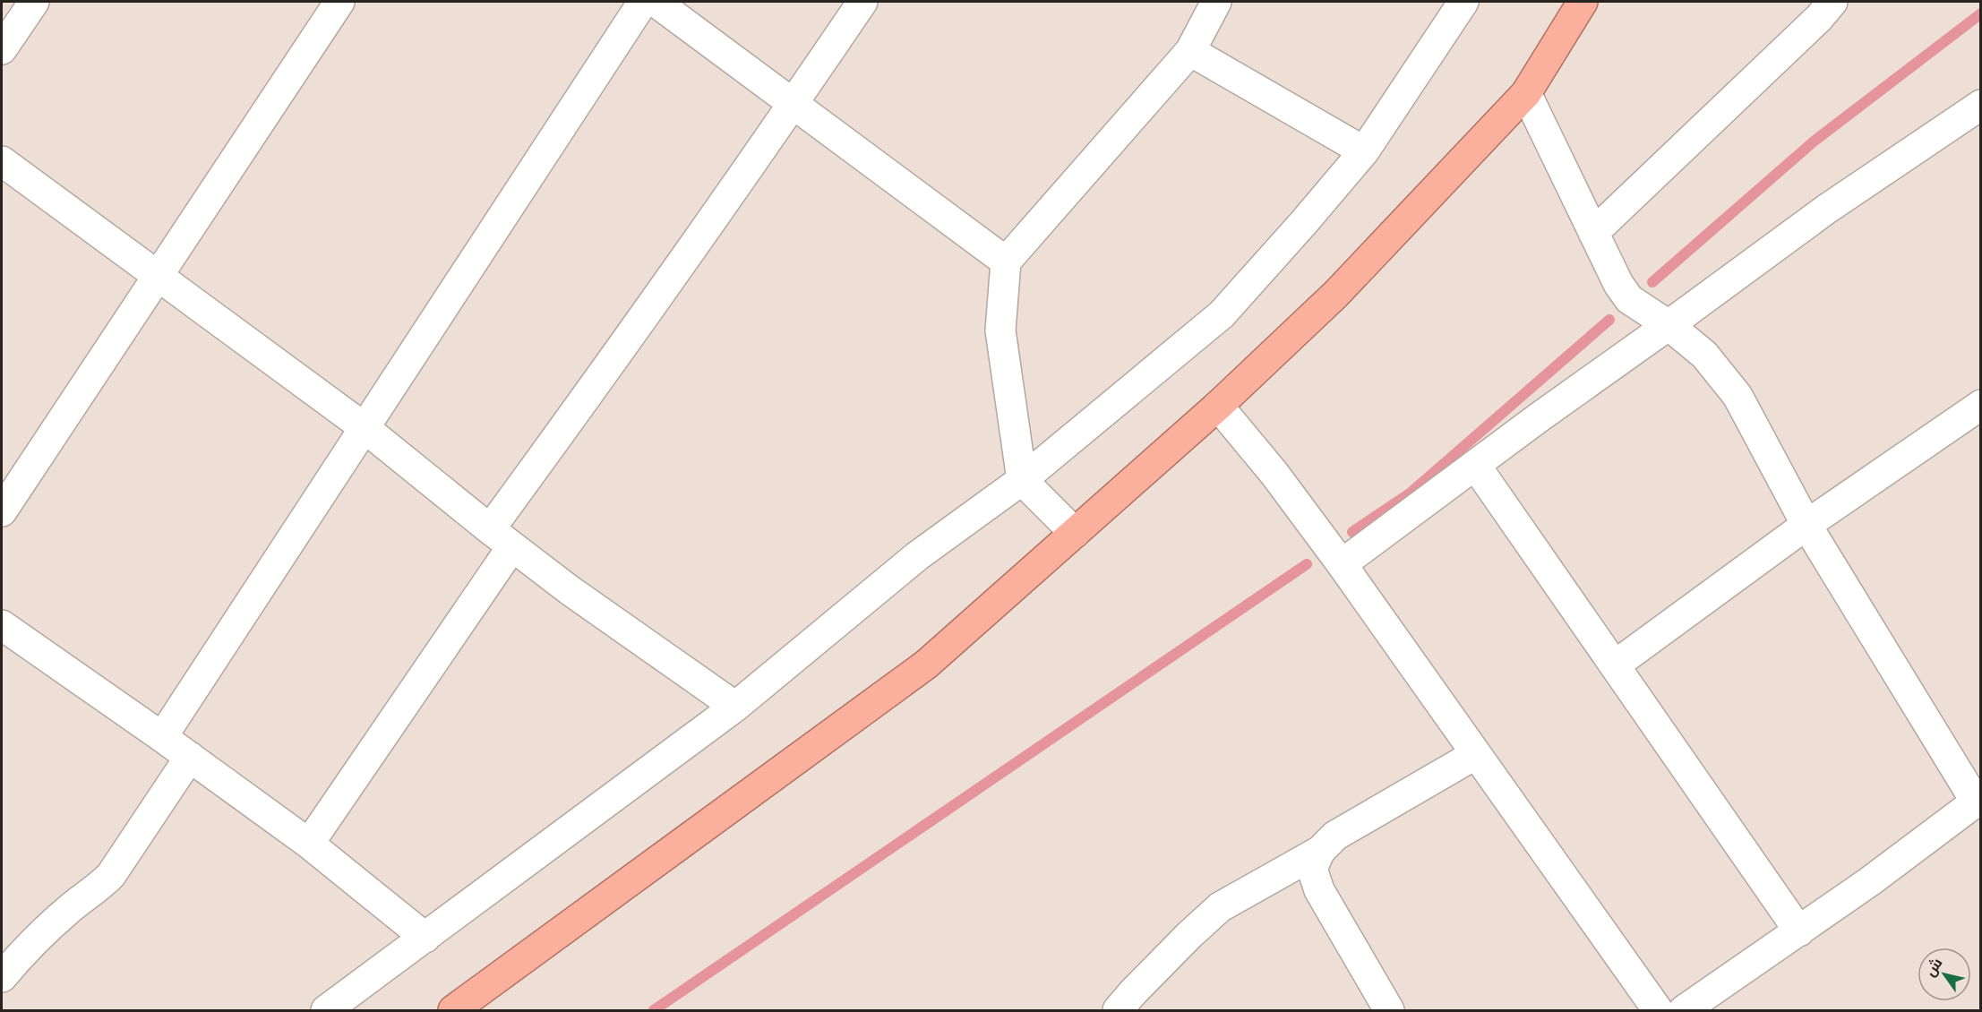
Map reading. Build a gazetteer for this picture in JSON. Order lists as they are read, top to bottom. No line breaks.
{"north":"top left"}
